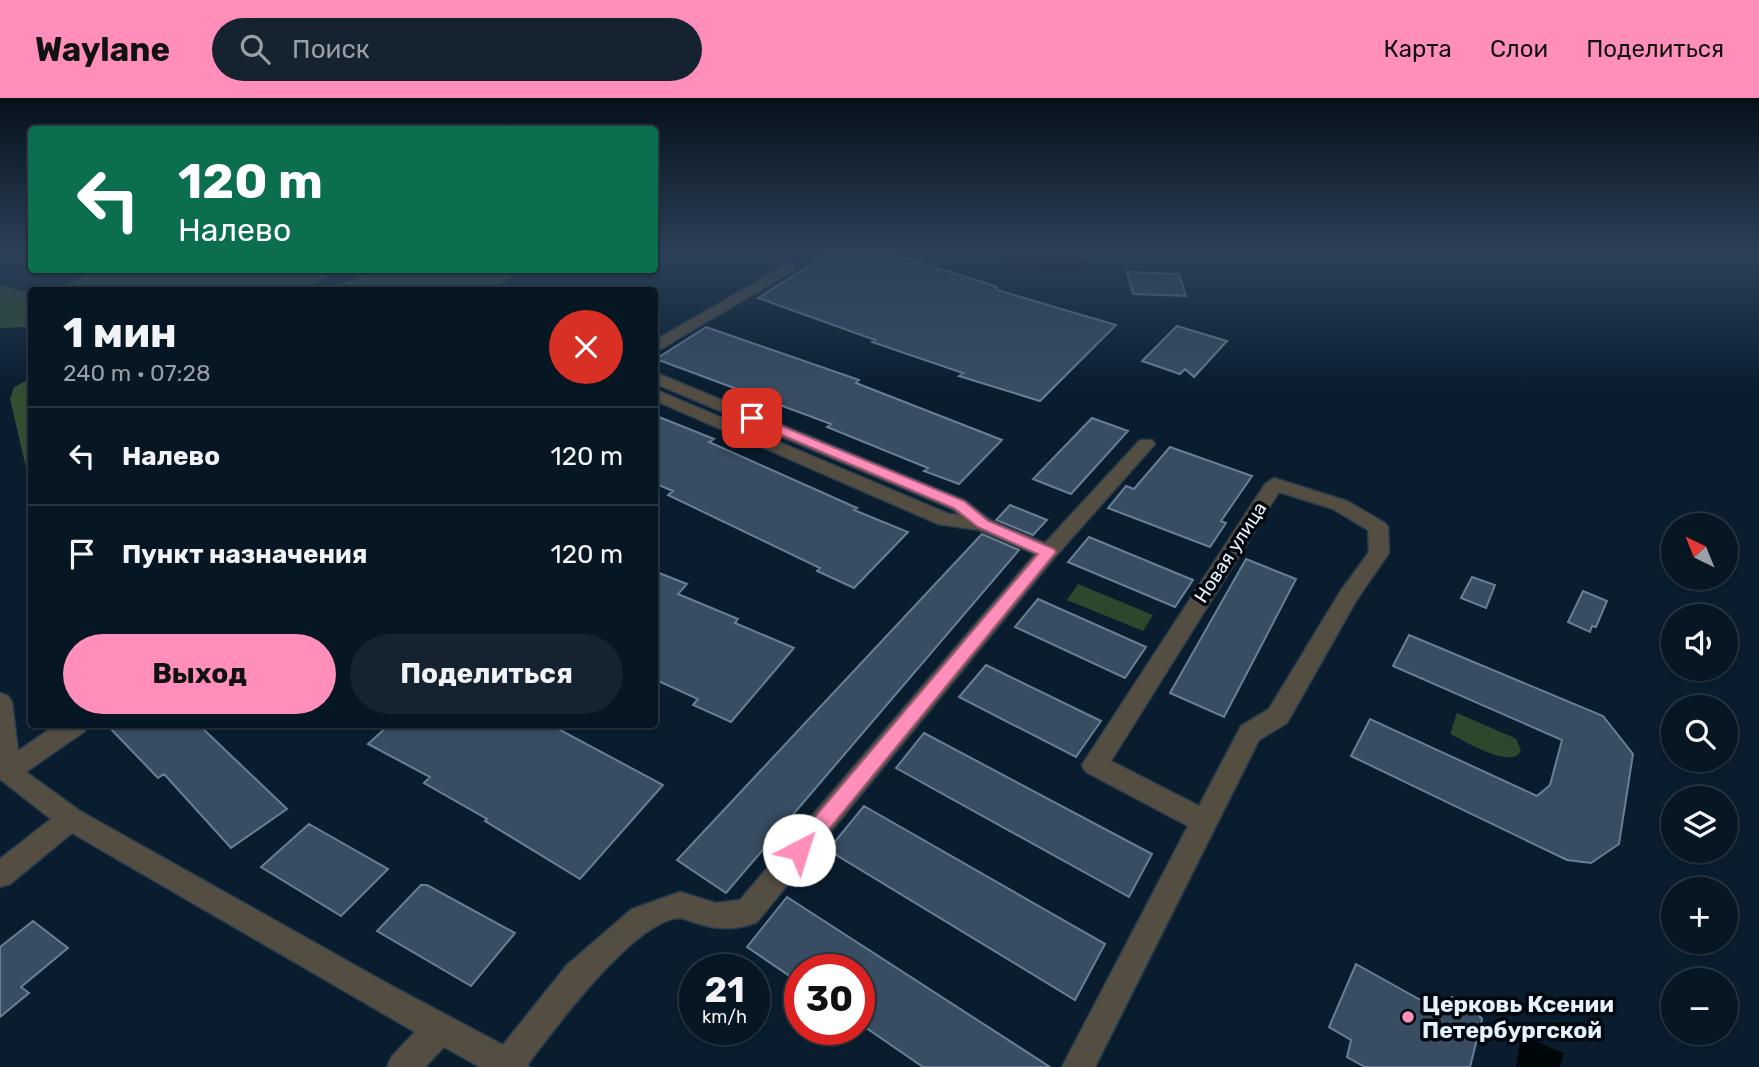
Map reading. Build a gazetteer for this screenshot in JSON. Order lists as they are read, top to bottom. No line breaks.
{"streets":{"street":["Новая улица"]},"places":["Церковь Ксении Петербургской"],"north":"top left","page":{"header":"Waylane","search":"Поиск","nav":["Карта","Слои","Поделиться"],"turn":["120 m","Налево"],"heading":["1 мин","240 m · 07:28"],"list":[{"name":"Налево","value":"120 m"},{"name":"Пункт назначения","value":"120 m"}],"map_buttons":["+","−"],"buttons":["Выход","Поделиться"],"speed":"21 km/h","limit":"30"}}
